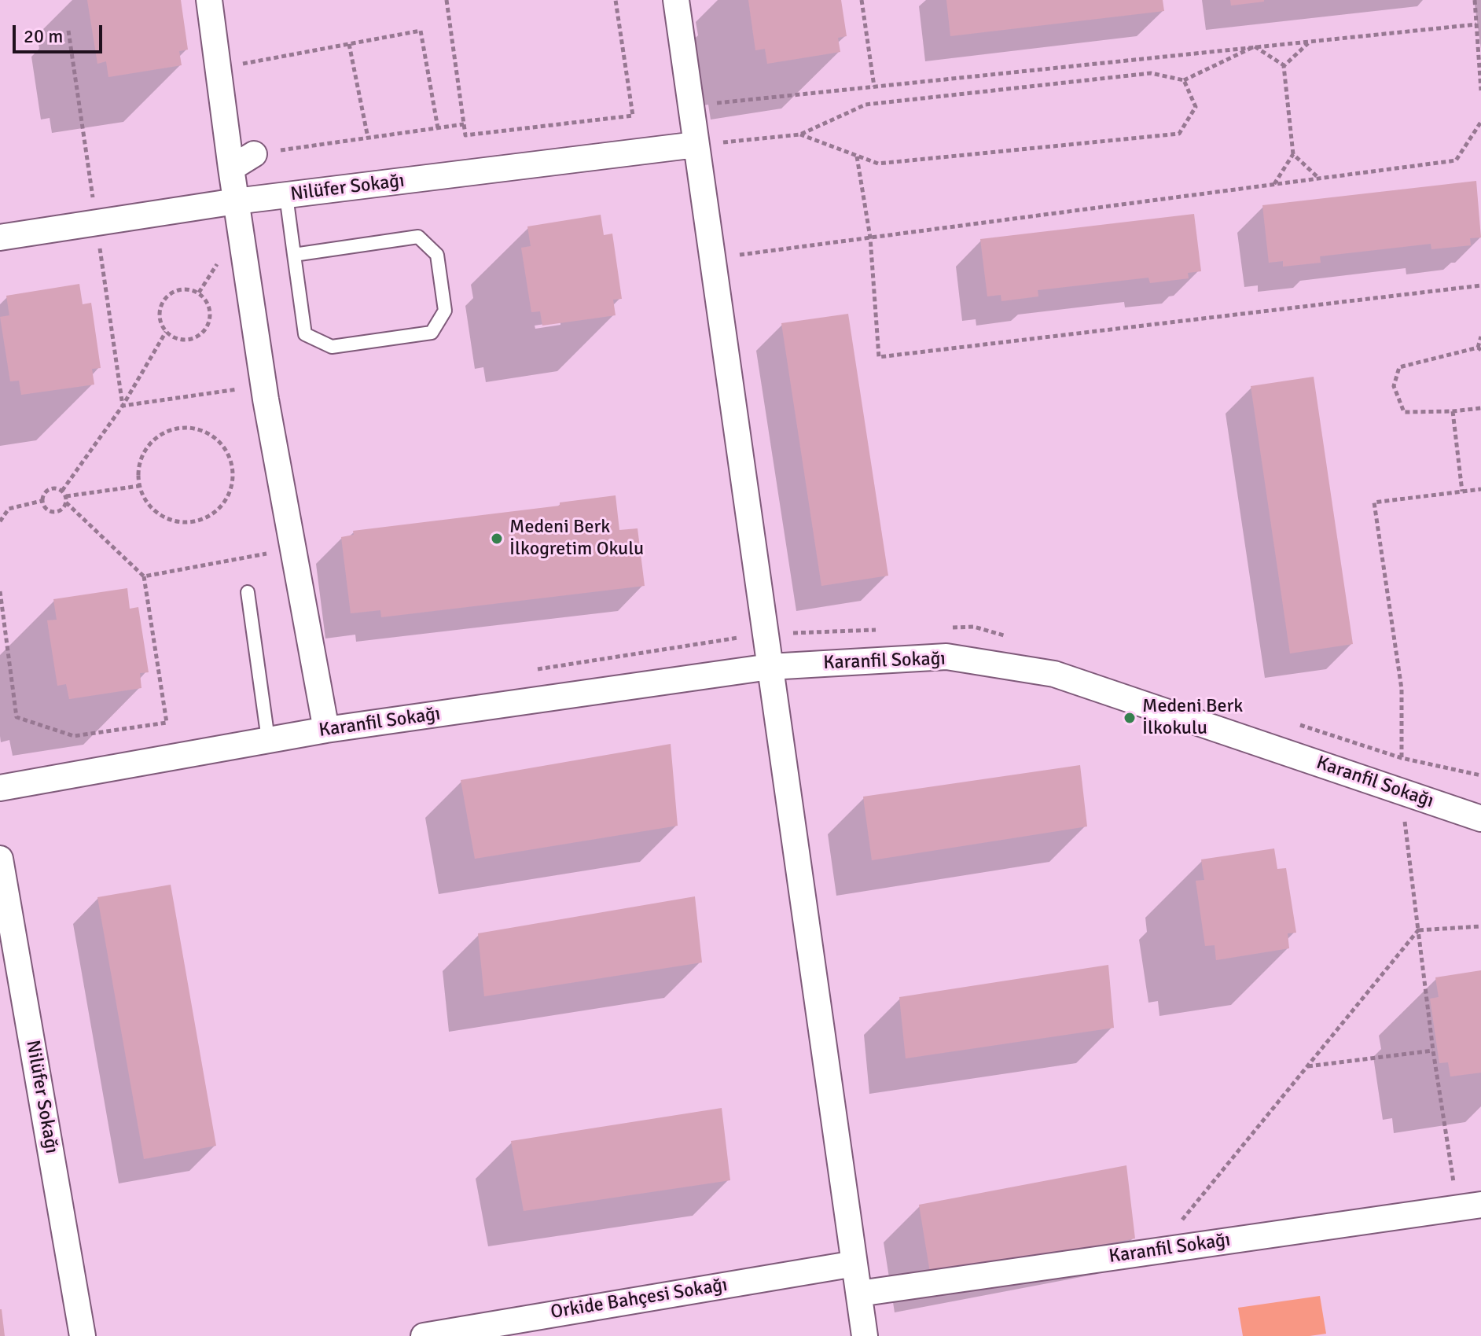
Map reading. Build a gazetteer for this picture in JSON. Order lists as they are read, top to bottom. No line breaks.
{"streets":{"street":["Nilüfer Sokağı","Karanfil Sokağı","Orkide Bahçesi Sokağı"]},"places":["Medeni Berk İlkogretim Okulu","Medeni Berk İlkokulu"],"scale_bar":"20 m"}
